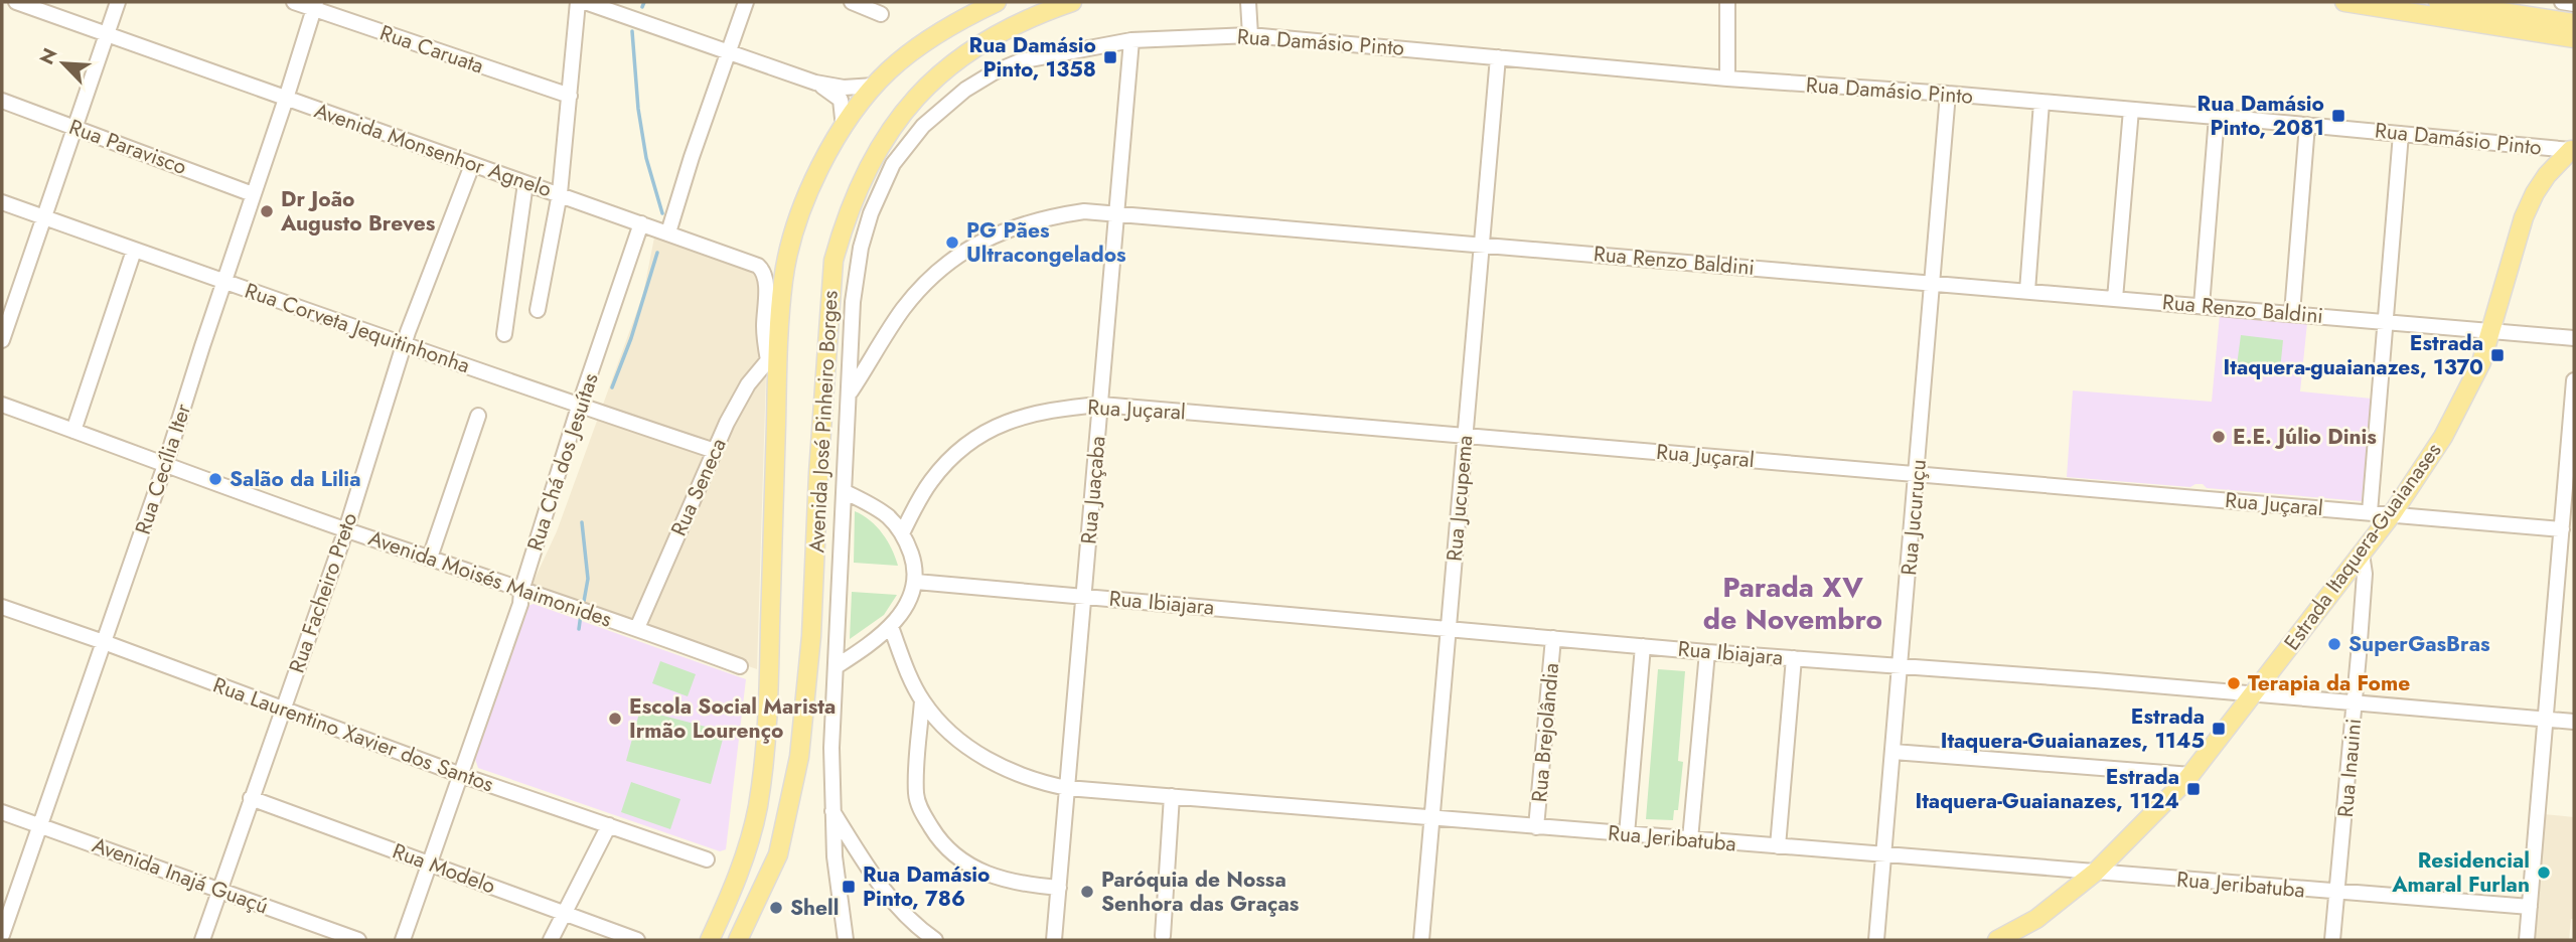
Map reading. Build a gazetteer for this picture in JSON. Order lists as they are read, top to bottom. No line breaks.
{"streets":{"main road":["Avenida José Pinheiro Borges","Estrada Itaquera-Guaianases"],"street":["Rua Damásio Pinto","Rua Caruata","Rua Paravisco","Avenida Monsenhor Agnelo","Rua Renzo Baldini","Rua Corveta Jequitinhonha","Rua Juçaral","Rua Chá dos Jesuítas","Rua Cecília Iter","Rua Seneca","Rua Juaçaba","Rua Jucupema","Rua Jucuruçu","Avenida Moisés Maimonides","Rua Facheiro Preto","Rua Ibiajara","Rua Brejolândia","Rua Laurentino Xavier dos Santos","Rua Inauini","Rua Jeribatuba","Rua Modelo","Avenida Inajá Guaçú"]},"crossings":[["Rua Damásio Pinto","Rua Renzo Baldini"],["Rua Damásio Pinto","Rua Juaçaba"],["Rua Damásio Pinto","Rua Jucupema"],["Rua Damásio Pinto","Rua Jucuruçu"],["Rua Damásio Pinto","Estrada Itaquera-Guaianases"],["Rua Caruata","Rua Cecília Iter"],["Rua Paravisco","Rua Cecília Iter"],["Avenida Monsenhor Agnelo","Avenida José Pinheiro Borges"],["Avenida Monsenhor Agnelo","Rua Chá dos Jesuítas"],["Avenida Monsenhor Agnelo","Rua Cecília Iter"],["Avenida Monsenhor Agnelo","Rua Seneca"],["Avenida Monsenhor Agnelo","Rua Facheiro Preto"],["Rua Renzo Baldini","Rua Juaçaba"],["Rua Renzo Baldini","Rua Jucupema"],["Rua Renzo Baldini","Rua Jucuruçu"],["Rua Renzo Baldini","Estrada Itaquera-Guaianases"],["Rua Corveta Jequitinhonha","Rua Chá dos Jesuítas"],["Rua Corveta Jequitinhonha","Rua Cecília Iter"],["Rua Corveta Jequitinhonha","Rua Seneca"],["Rua Corveta Jequitinhonha","Rua Facheiro Preto"],["Rua Juçaral","Rua Juaçaba"],["Rua Juçaral","Rua Jucupema"],["Rua Juçaral","Rua Jucuruçu"],["Rua Juçaral","Estrada Itaquera-Guaianases"],["Avenida José Pinheiro Borges","Rua Seneca"],["Rua Chá dos Jesuítas","Avenida Moisés Maimonides"],["Rua Chá dos Jesuítas","Rua Laurentino Xavier dos Santos"],["Rua Chá dos Jesuítas","Rua Modelo"],["Rua Cecília Iter","Avenida Moisés Maimonides"],["Rua Cecília Iter","Rua Laurentino Xavier dos Santos"],["Rua Cecília Iter","Avenida Inajá Guaçú"],["Rua Seneca","Avenida Moisés Maimonides"],["Rua Juaçaba","Rua Ibiajara"],["Rua Juaçaba","Rua Jeribatuba"],["Rua Jucupema","Rua Ibiajara"],["Rua Jucupema","Rua Jeribatuba"],["Rua Jucuruçu","Rua Ibiajara"],["Rua Jucuruçu","Rua Jeribatuba"],["Estrada Itaquera-Guaianases","Rua Ibiajara"],["Estrada Itaquera-Guaianases","Rua Inauini"],["Estrada Itaquera-Guaianases","Rua Jeribatuba"],["Avenida Moisés Maimonides","Rua Facheiro Preto"],["Rua Facheiro Preto","Rua Laurentino Xavier dos Santos"],["Rua Facheiro Preto","Rua Modelo"],["Rua Facheiro Preto","Avenida Inajá Guaçú"],["Rua Ibiajara","Rua Brejolândia"],["Rua Ibiajara","Rua Inauini"],["Rua Brejolândia","Rua Jeribatuba"],["Rua Inauini","Rua Jeribatuba"]],"districts":["Parada XV de Novembro"],"places":{"transit":["Rua Damásio Pinto, 1358","Rua Damásio Pinto, 2081","Estrada Itaquera-guaianazes, 1370","Estrada Itaquera-Guaianazes, 1145","Estrada Itaquera-Guaianazes, 1124","Rua Damásio Pinto, 786"],"other":["Dr João Augusto Breves","PG Pães Ultracongelados","E.E. Júlio Dinis","Salão da Lilia","SuperGasBras","Terapia da Fome","Escola Social Marista Irmão Lourenço","Residencial Amaral Furlan","Paróquia de Nossa Senhora das Graças","Shell"]},"north":"top left"}
